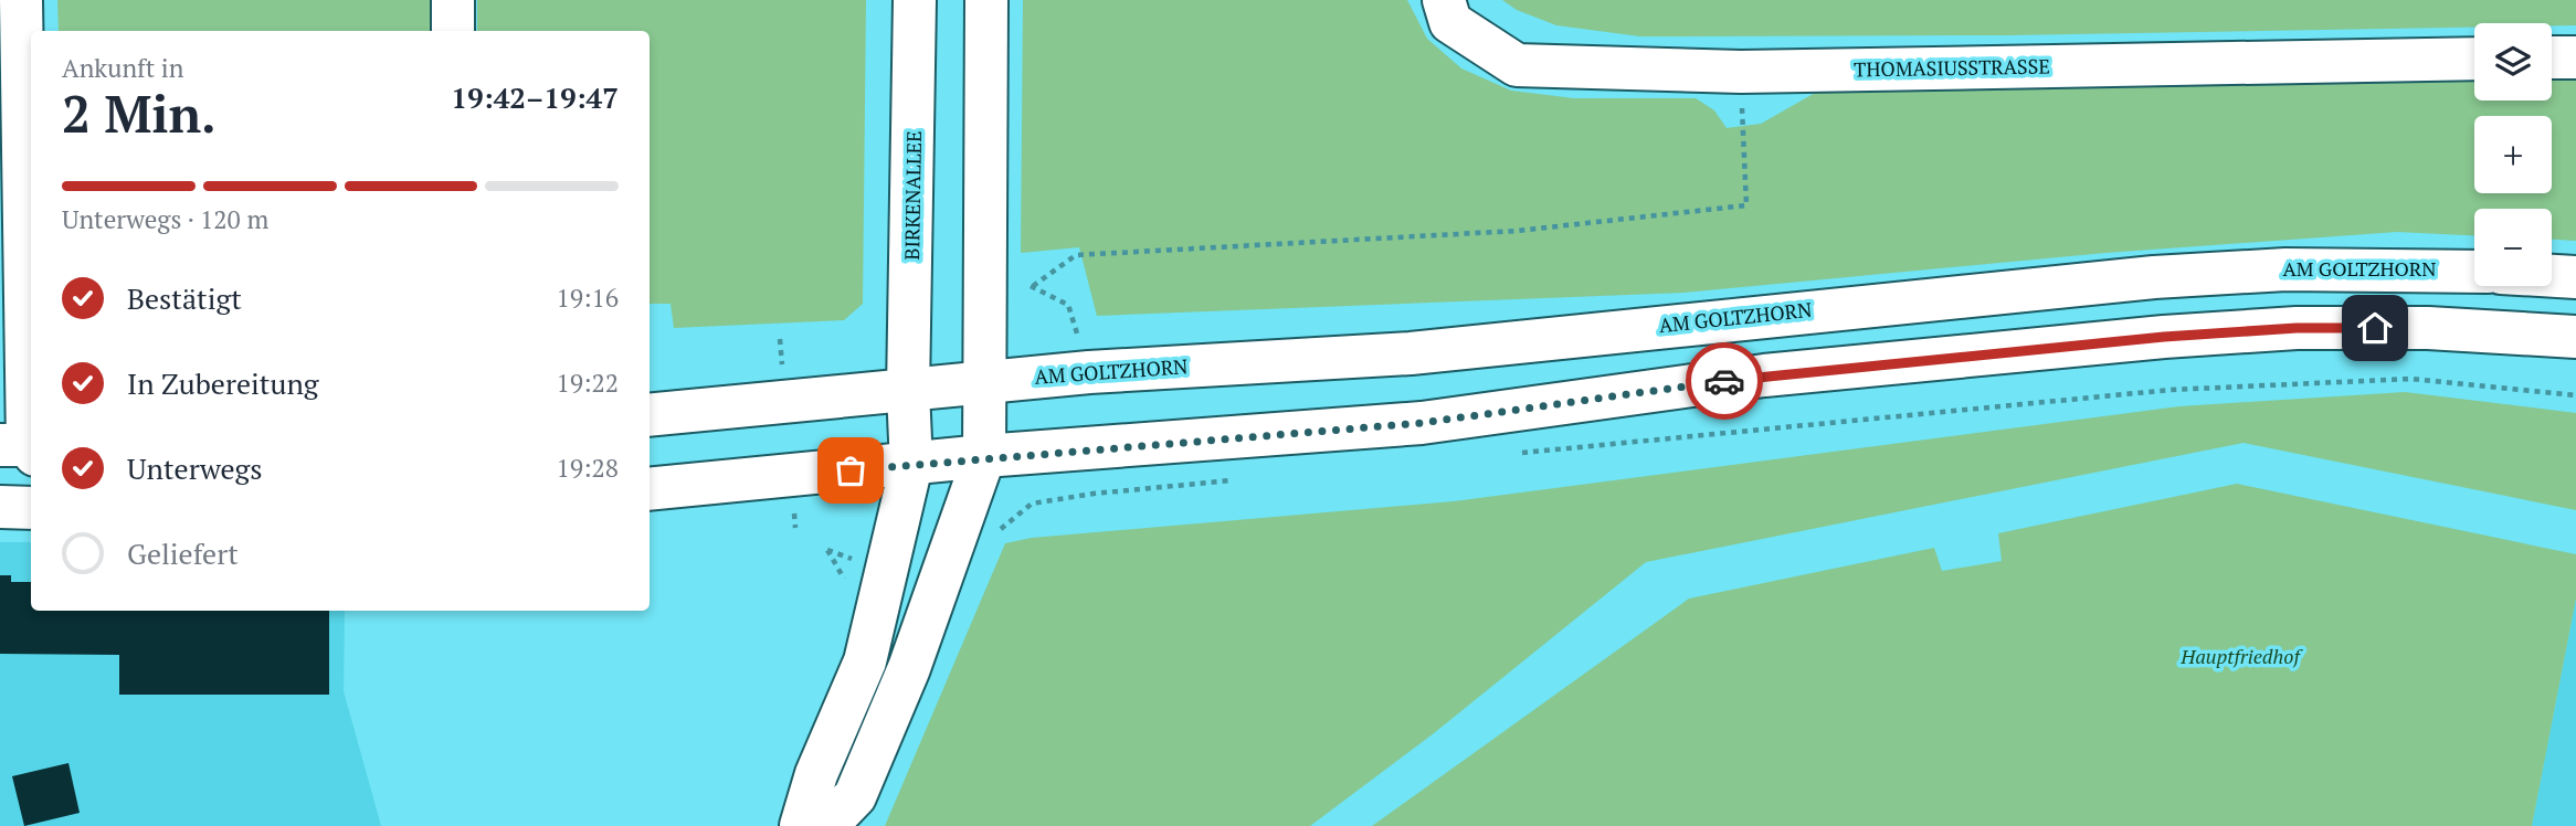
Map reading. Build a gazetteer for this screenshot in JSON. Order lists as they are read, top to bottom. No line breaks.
{"streets":{"main road":["THOMASIUSSTRASSE","BIRKENALLEE","AM GOLTZHORN"]},"crossings":[["BIRKENALLEE","AM GOLTZHORN"]],"parks":["Hauptfriedhof"],"page":{"map_buttons":["+","−"],"heading":["2 Min.","Ankunft in","19:42–19:47"],"bar":"Unterwegs · 120 m","list":[["Bestätigt","19:16"],["In Zubereitung","19:22"],["Unterwegs","19:28"],"Geliefert"]}}
